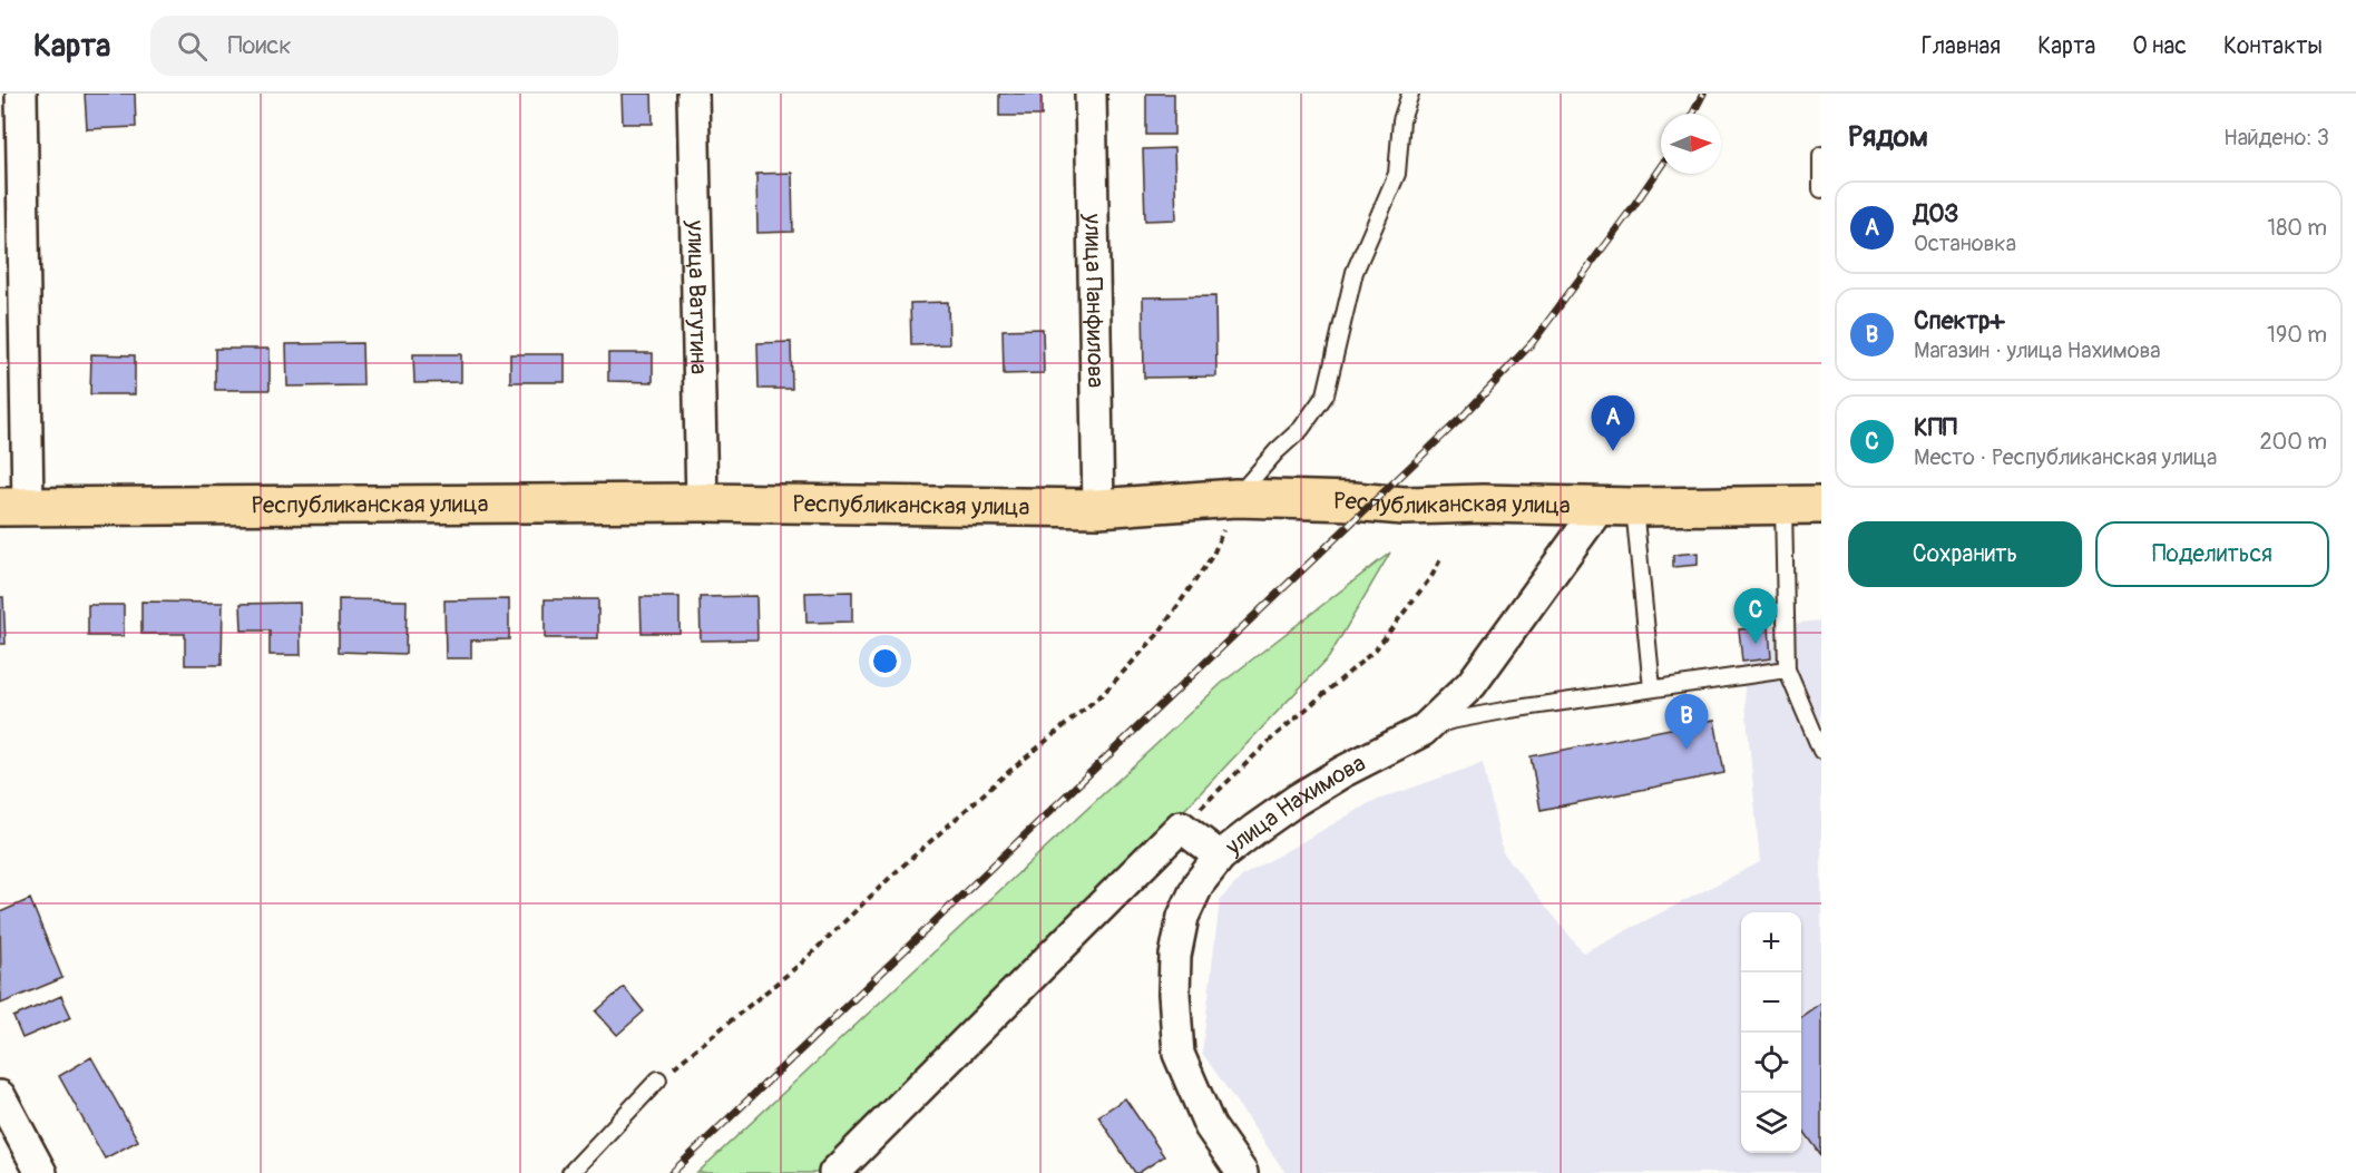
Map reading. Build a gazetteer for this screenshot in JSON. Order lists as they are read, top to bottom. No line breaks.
{"streets":{"main road":["Республиканская улица"],"street":["улица Ватутина","улица Панфилова","улица Нахимова"]},"crossings":[["улица Ватутина","Республиканская улица"],["улица Панфилова","Республиканская улица"],["Республиканская улица","улица Нахимова"]],"north":"right","page":{"header":"Карта","search":"Поиск","nav":["Главная","Карта","О нас","Контакты"],"heading":["Рядом","Найдено: 3"],"list":[{"mark":"A","name":"ДОЗ","note":"Остановка","value":"180 m"},{"mark":"B","name":"Спектр+","note":"Магазин · улица Нахимова","value":"190 m"},{"mark":"C","name":"КПП","note":"Место · Республиканская улица","value":"200 m"}],"pins":["A","C","B"],"buttons":["Сохранить","Поделиться"],"map_buttons":["+","−"]}}
